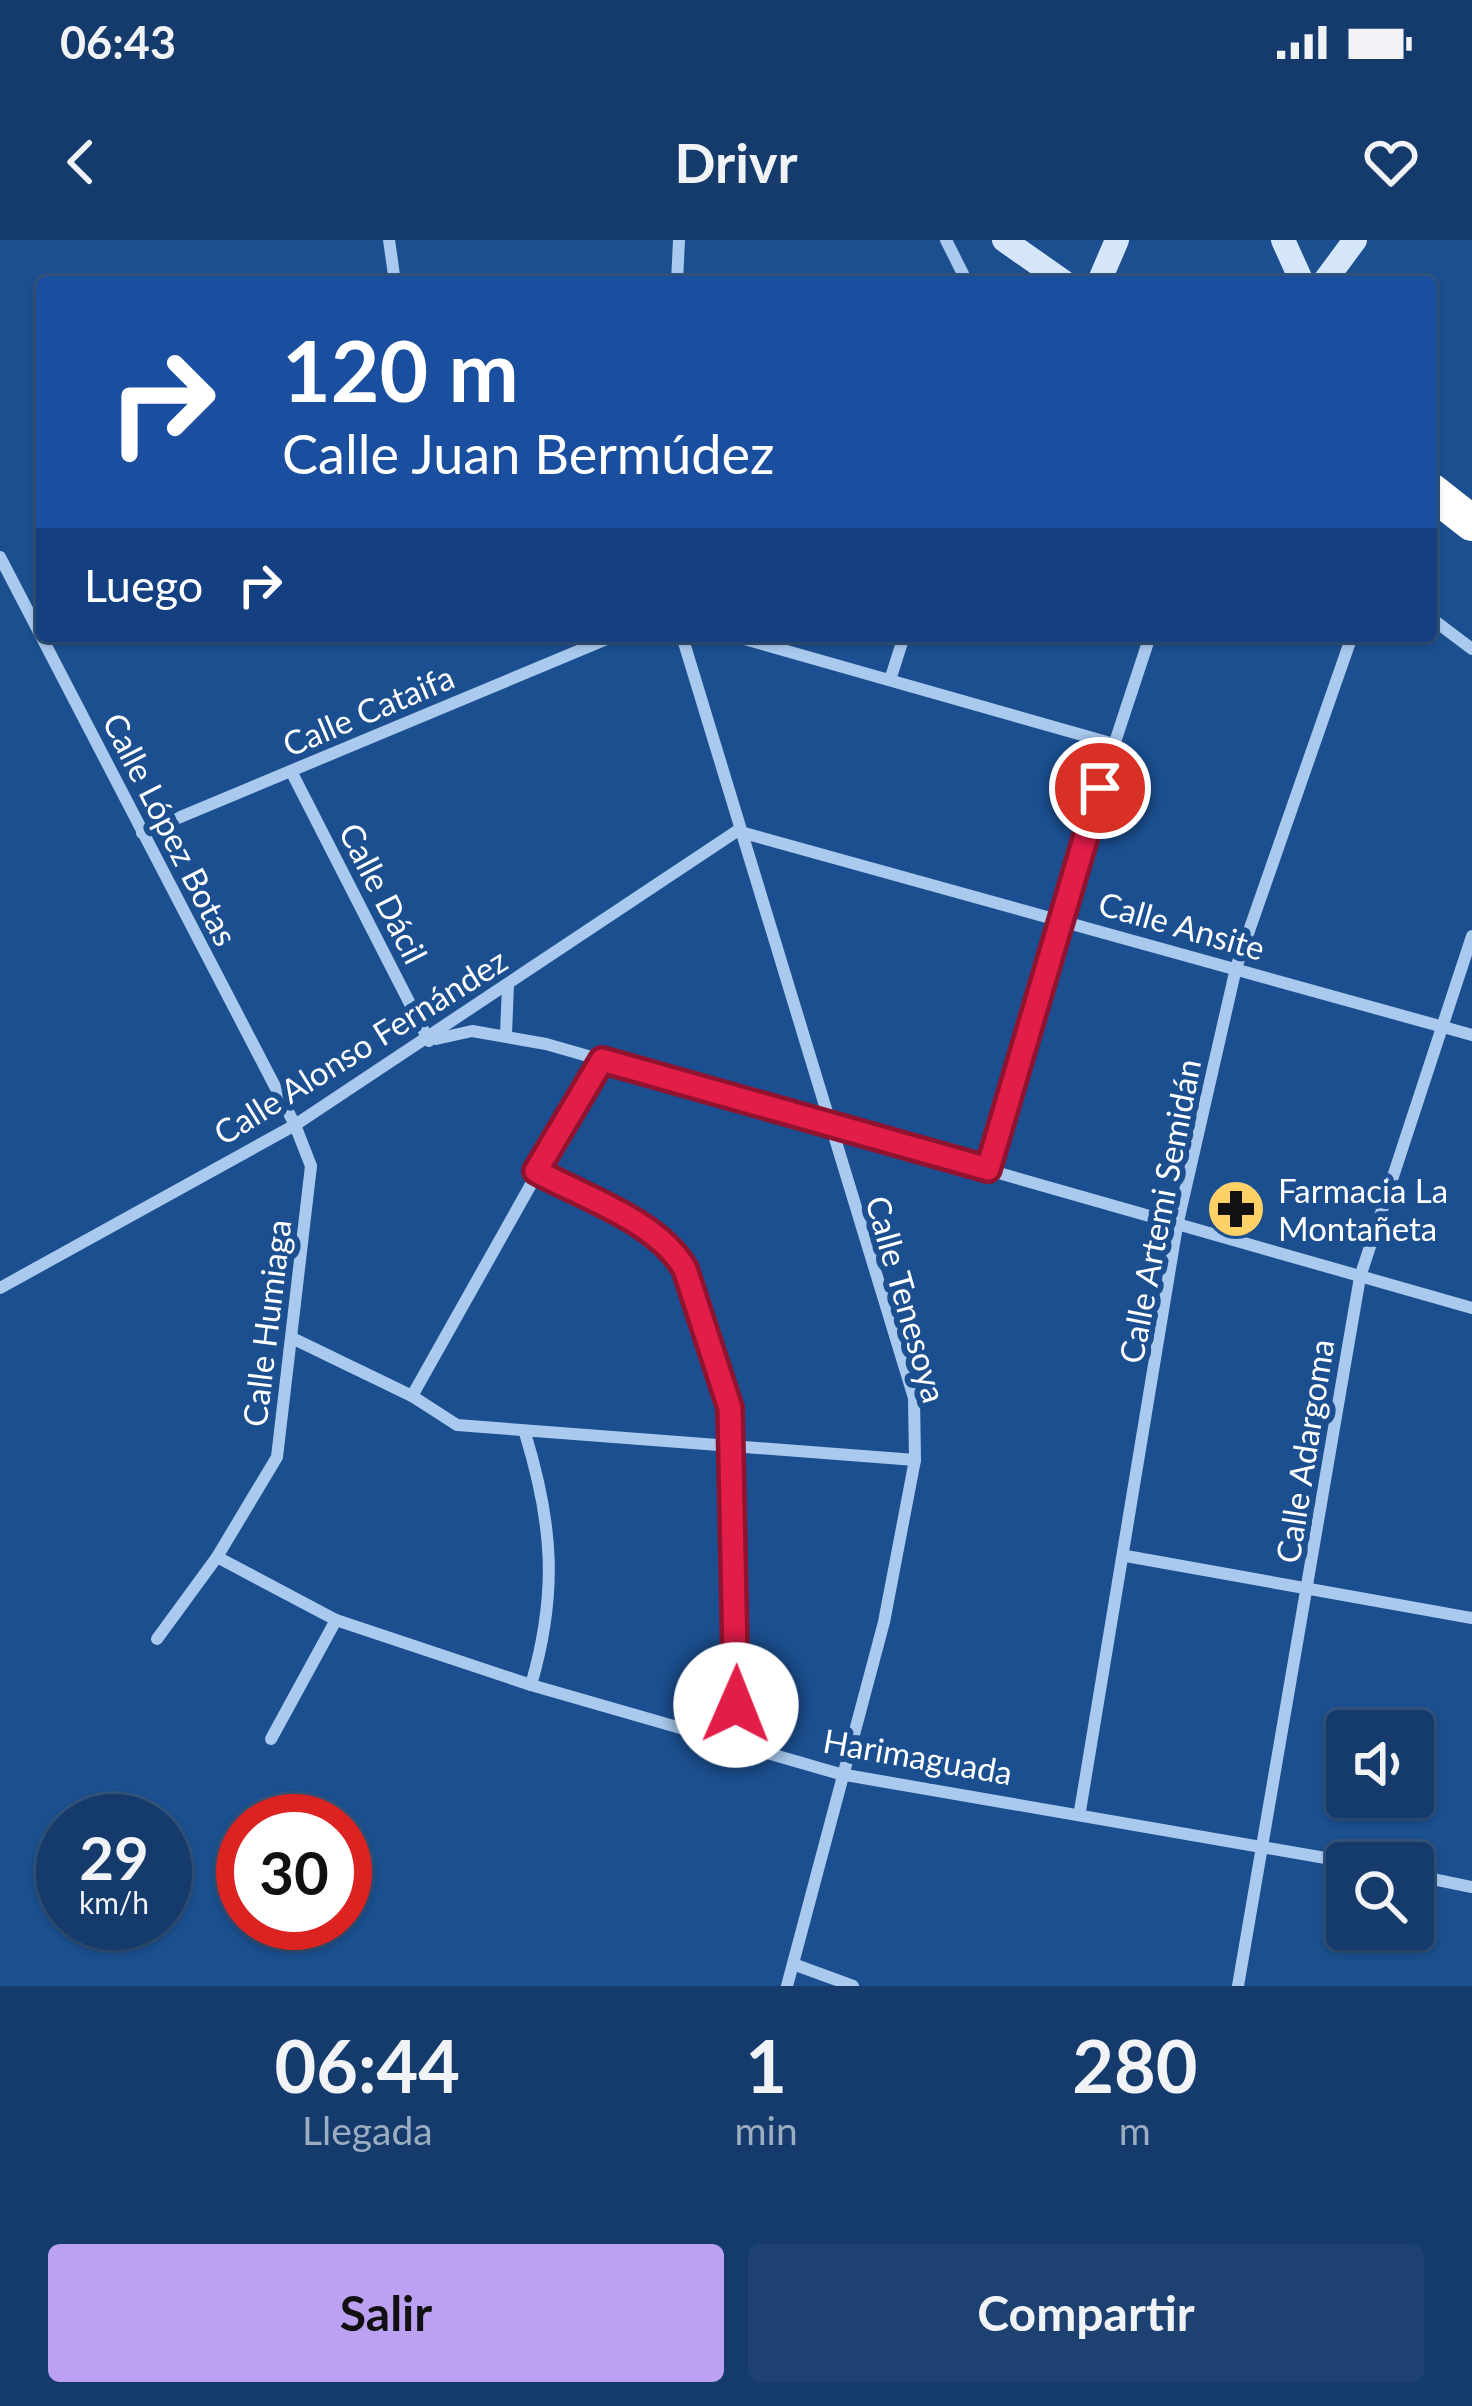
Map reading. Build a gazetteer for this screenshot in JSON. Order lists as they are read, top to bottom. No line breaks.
{"streets":{"street":["Calle Cataifa","Calle López Botas","Calle Dácil","Calle Ansite","Calle Alonso Fernández","Calle Artemi Semidán","Calle Tenesoya","Calle Humiaga","Calle Adargoma","Harimaguada"]},"crossings":[["Calle Cataifa","Calle López Botas"],["Calle Cataifa","Calle Dácil"],["Calle López Botas","Calle Alonso Fernández"],["Calle López Botas","Calle Humiaga"],["Calle Dácil","Calle Alonso Fernández"],["Calle Ansite","Calle Alonso Fernández"],["Calle Ansite","Calle Artemi Semidán"],["Calle Ansite","Calle Tenesoya"],["Calle Ansite","Calle Adargoma"],["Calle Alonso Fernández","Calle Tenesoya"],["Calle Alonso Fernández","Calle Humiaga"],["Calle Artemi Semidán","Harimaguada"],["Calle Tenesoya","Harimaguada"],["Calle Humiaga","Harimaguada"],["Calle Adargoma","Harimaguada"]],"places":{"pharmacy":["Farmacia La Montañeta"]},"page":{"status":"06:43","header":"Drivr","turn":["120 m","Calle Juan Bermúdez"],"then":"Luego","speed":"29 km/h","limit":"30","eta":["06:44","Llegada","1","min","280","m"],"buttons":["Salir","Compartir"]}}
